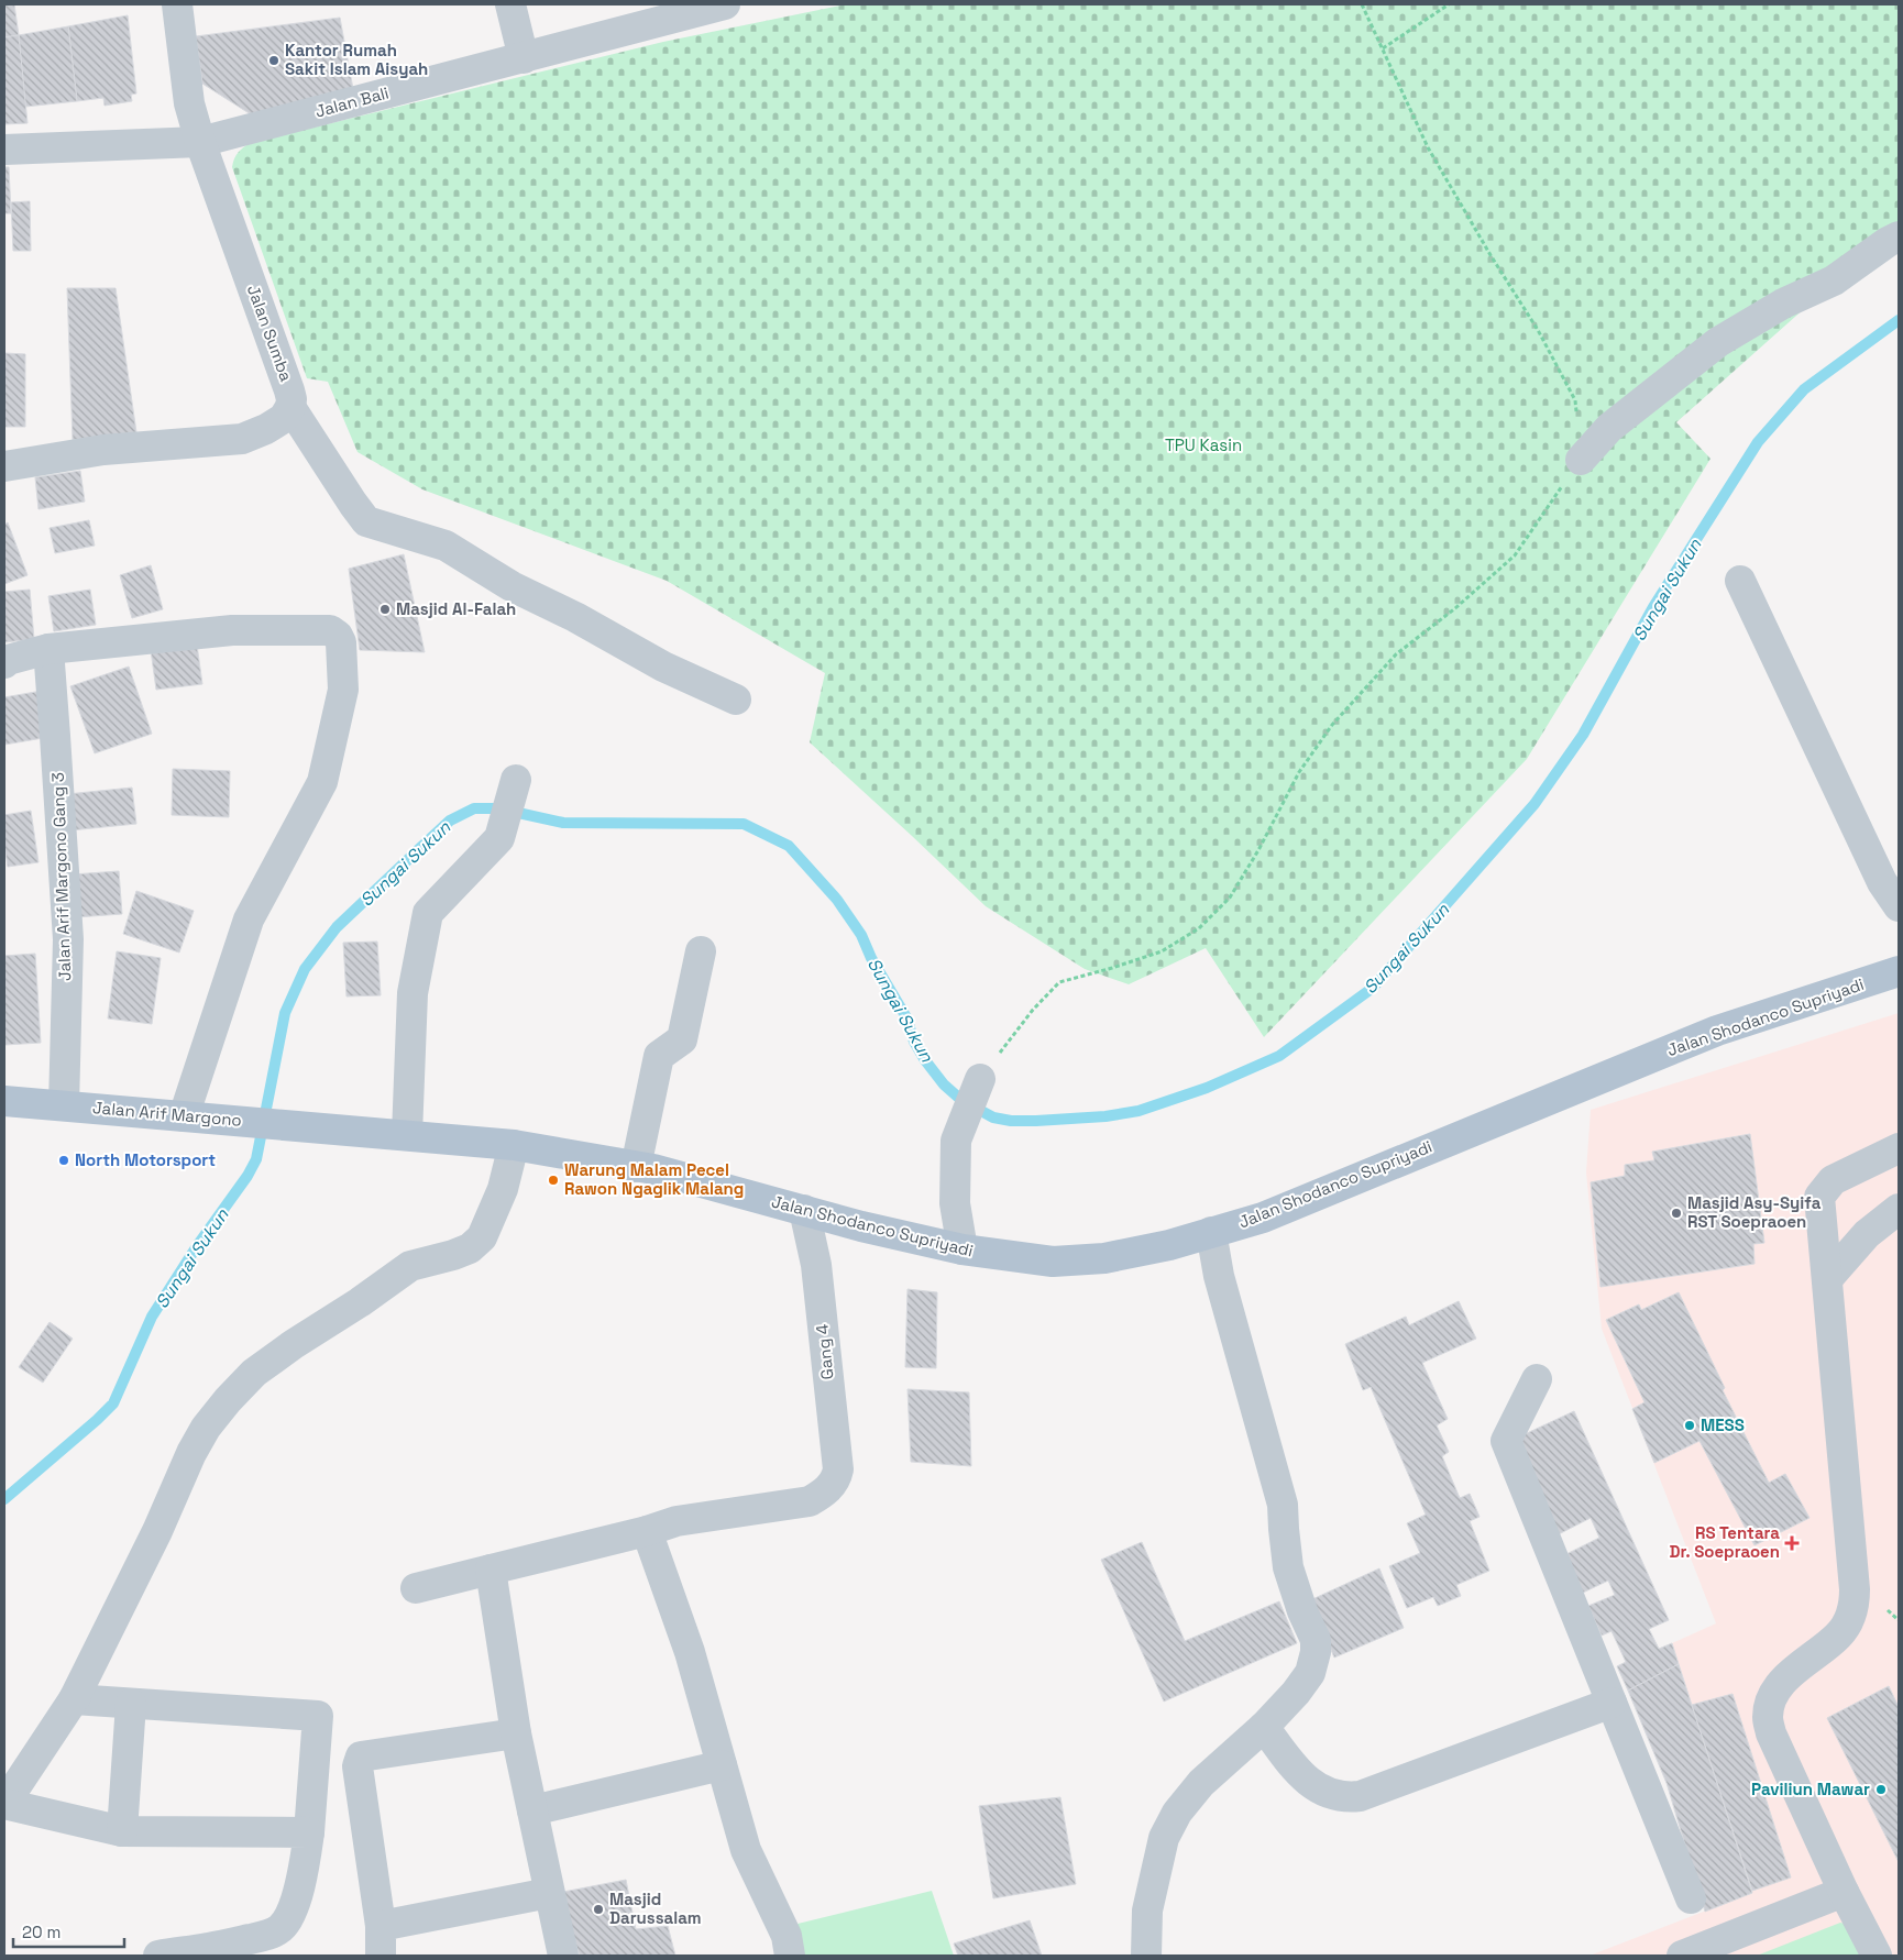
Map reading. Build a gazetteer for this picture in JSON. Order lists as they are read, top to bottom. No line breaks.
{"streets":{"main road":["Jalan Shodanco Supriyadi","Jalan Arif Margono"],"street":["Jalan Bali","Jalan Sumba","Jalan Arif Margono Gang 3","Gang 4"]},"crossings":[["Jalan Bali","Jalan Sumba"],["Jalan Arif Margono Gang 3","Jalan Arif Margono"],["Jalan Shodanco Supriyadi","Jalan Arif Margono"],["Jalan Shodanco Supriyadi","Gang 4"]],"water":["Sungai Sukun"],"parks":["TPU Kasin"],"places":{"other":["Kantor Rumah Sakit Islam Aisyah","Masjid Al-Falah","North Motorsport","Warung Malam Pecel Rawon Ngaglik Malang","Masjid Asy-Syifa RST Soepraoen","MESS","Paviliun Mawar","Masjid Darussalam"],"health":["RS Tentara Dr. Soepraoen"]},"scale_bar":"20 m"}
